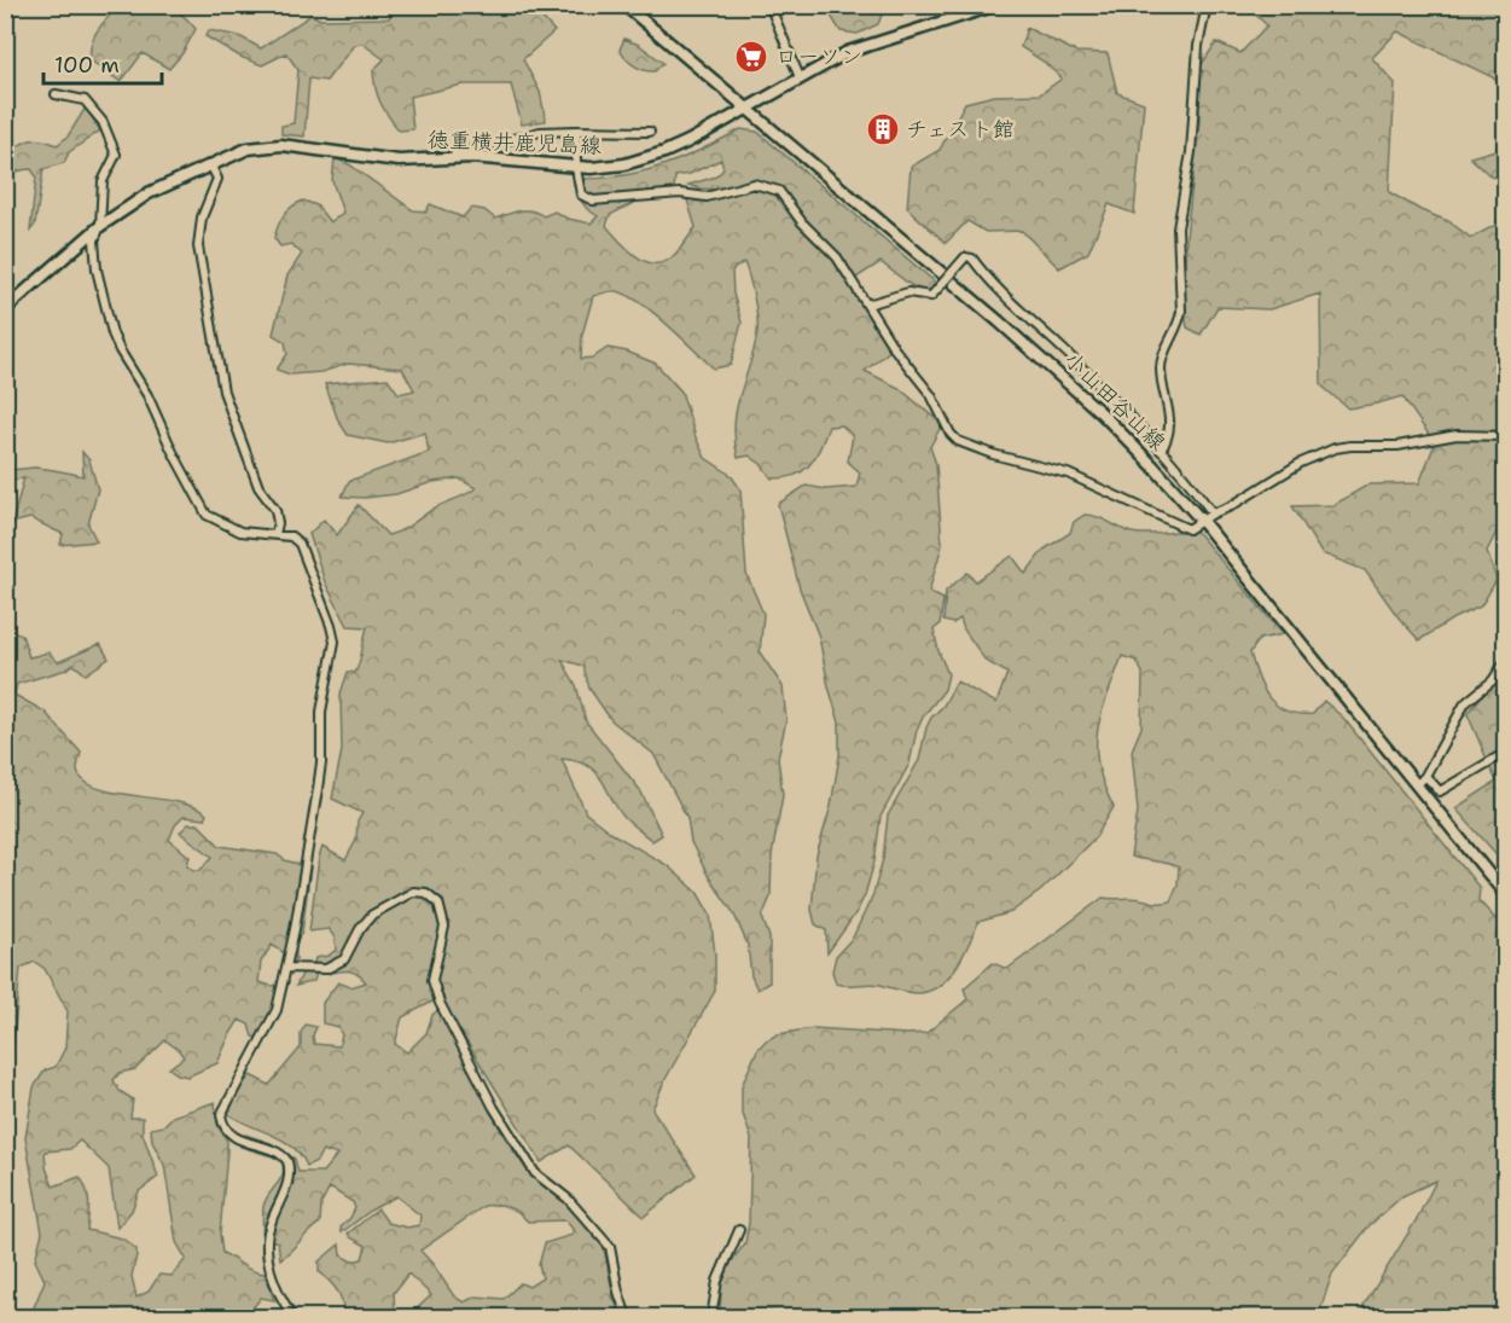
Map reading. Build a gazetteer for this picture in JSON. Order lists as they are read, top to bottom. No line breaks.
{"streets":{"main road":["徳重横井鹿児島線","小山田谷山線"]},"crossings":[["徳重横井鹿児島線","小山田谷山線"]],"places":{"supermarket":["ローソン"],"building":["チェスト館"]},"scale_bar":"100 m"}
